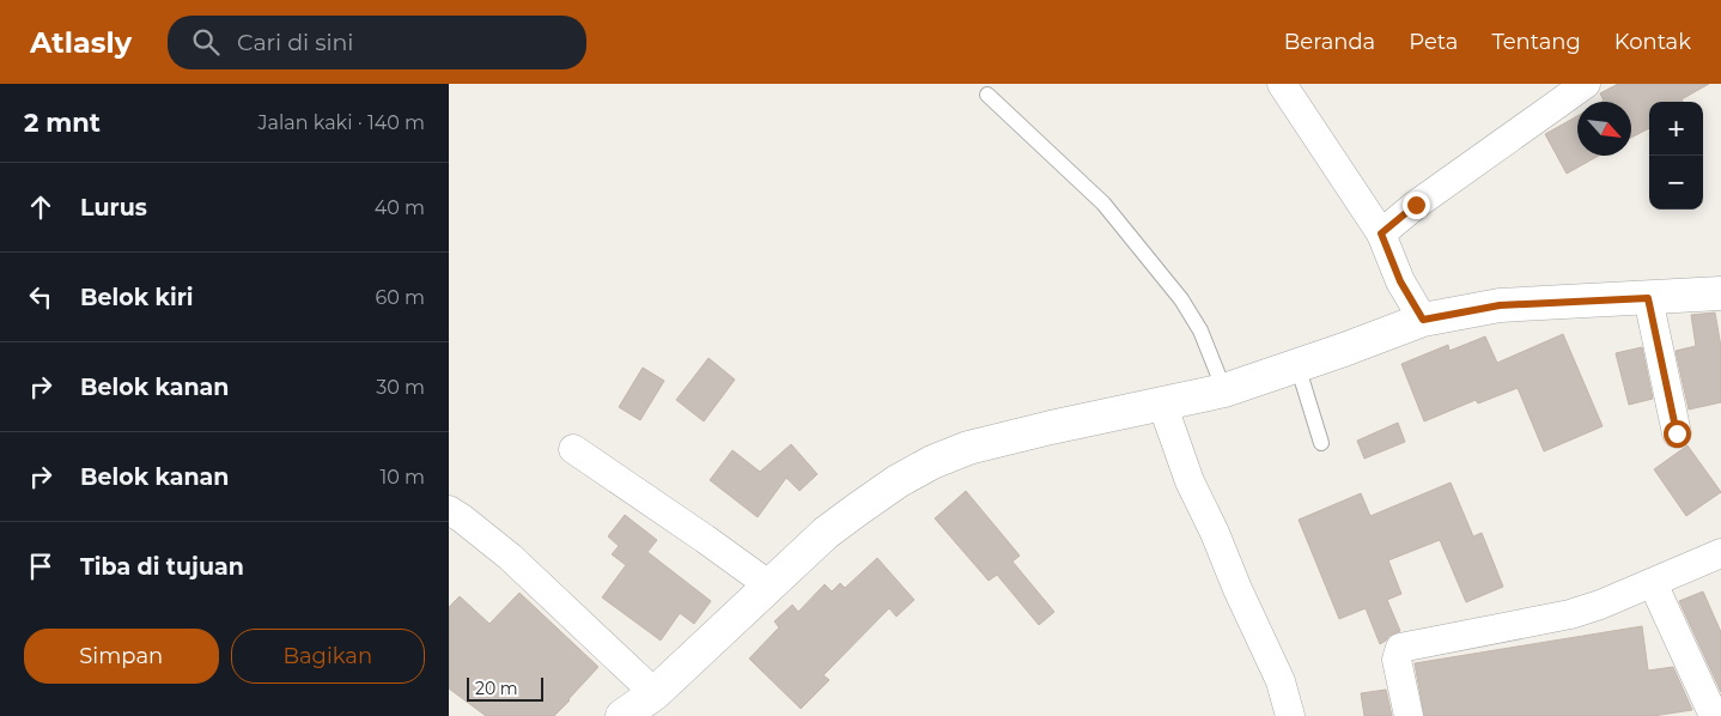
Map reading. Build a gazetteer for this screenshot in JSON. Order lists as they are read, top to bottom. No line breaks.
{"scale_bar":"20 m","north":"bottom right","page":{"header":"Atlasly","search":"Cari di sini","nav":["Beranda","Peta","Tentang","Kontak"],"heading":["2 mnt","Jalan kaki · 140 m"],"map_buttons":["+","−"],"list":[["Lurus","40 m"],["Belok kiri","60 m"],["Belok kanan","30 m"],["Belok kanan","10 m"],"Tiba di tujuan"],"buttons":["Simpan","Bagikan"],"scale":"20 m"}}
